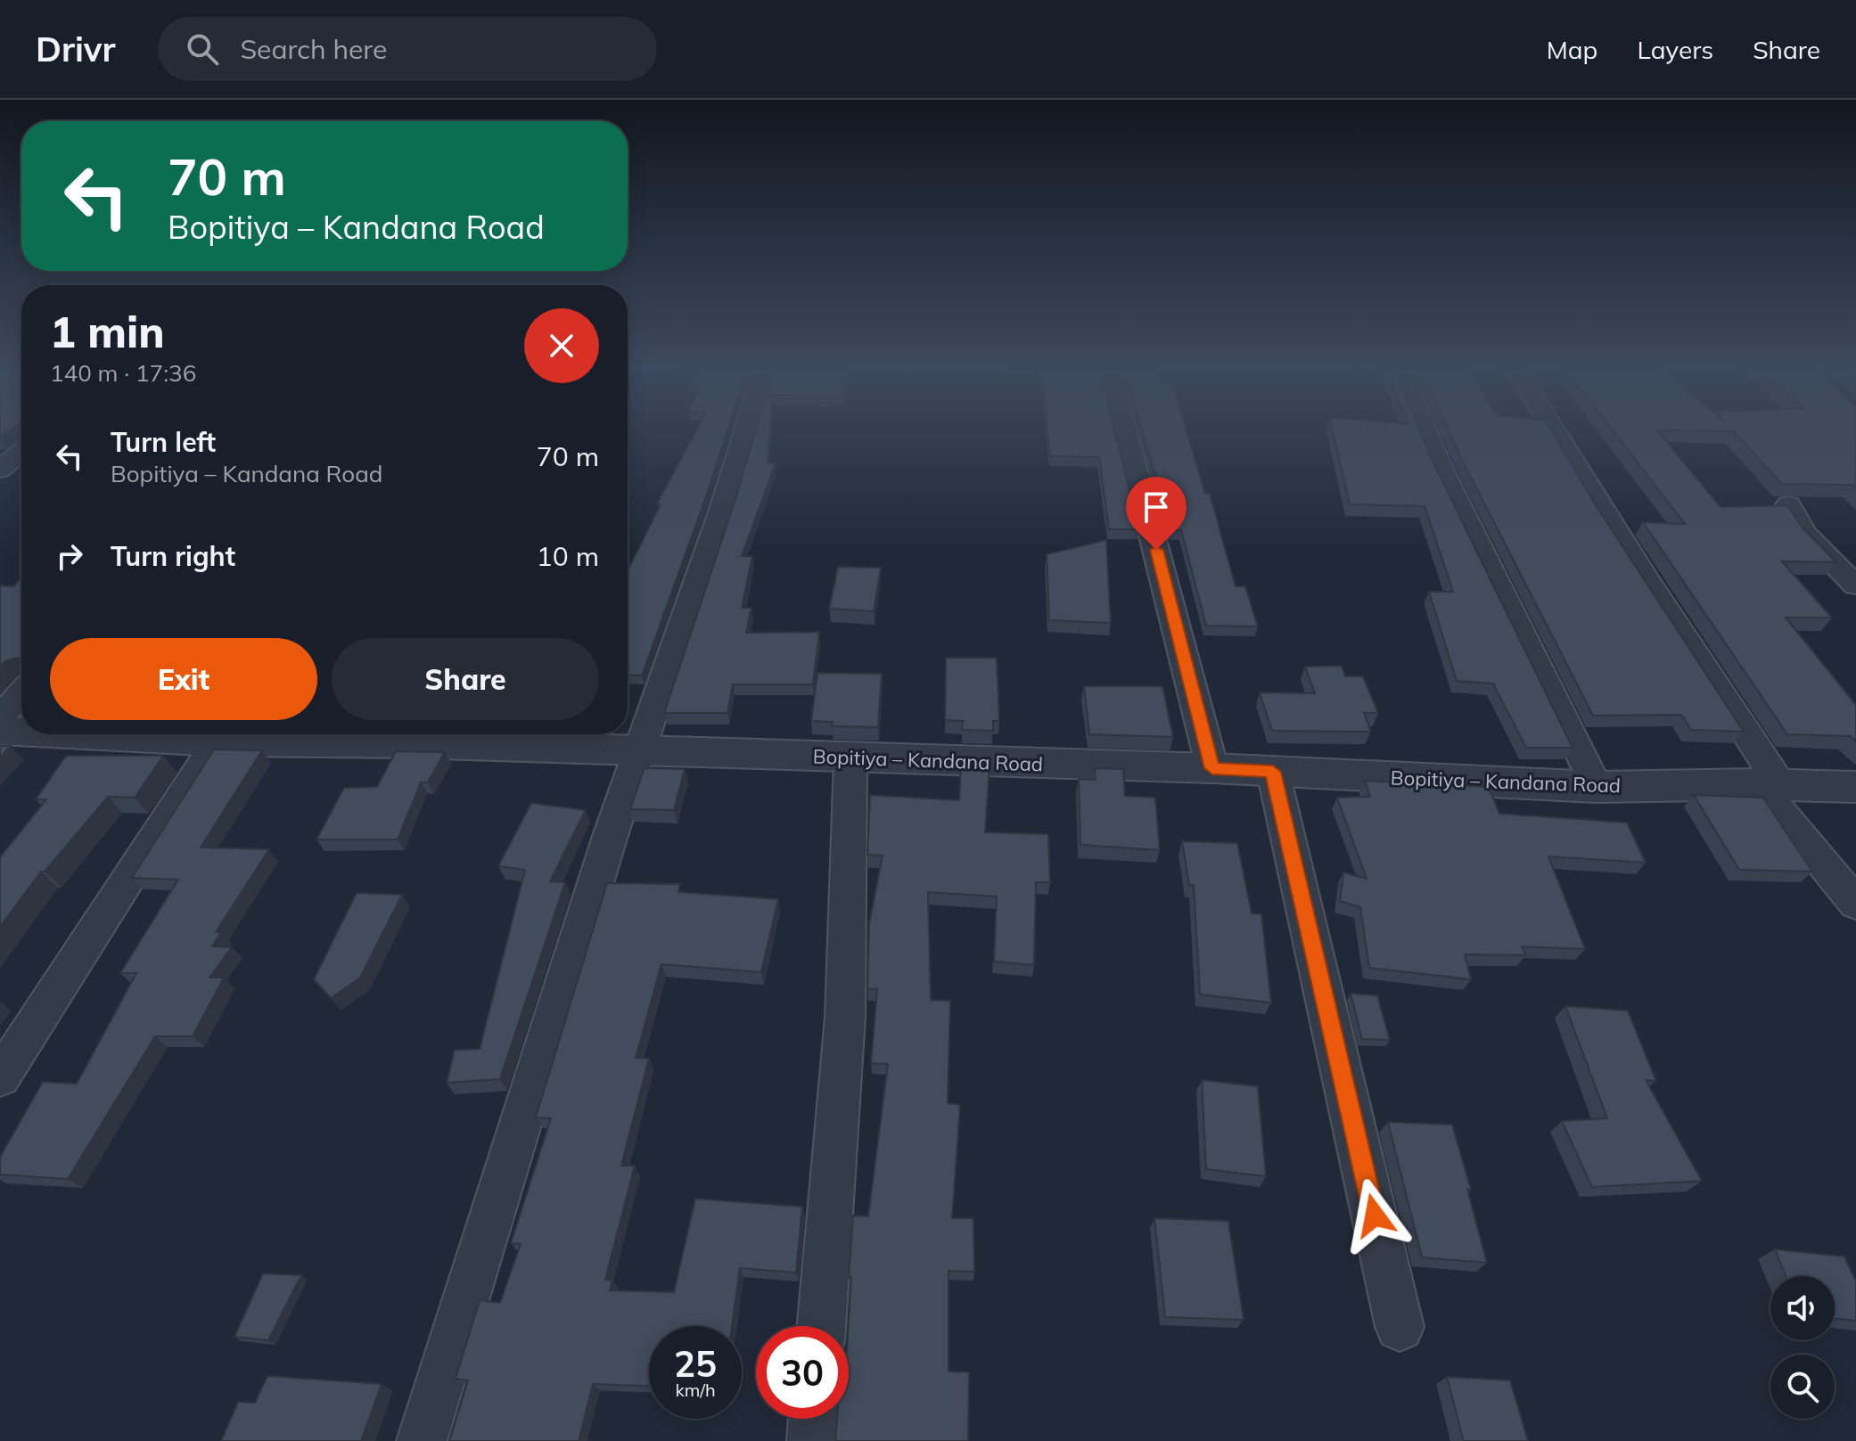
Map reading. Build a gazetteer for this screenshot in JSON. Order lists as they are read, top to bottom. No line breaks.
{"streets":{"street":["Bopitiya – Kandana Road"]},"page":{"header":"Drivr","search":"Search here","nav":["Map","Layers","Share"],"turn":["70 m","Bopitiya – Kandana Road"],"heading":["1 min","140 m · 17:36"],"list":[{"name":"Turn left","note":"Bopitiya – Kandana Road","value":"70 m"},{"name":"Turn right","value":"10 m"}],"buttons":["Exit","Share"],"speed":"25 km/h","limit":"30"}}
